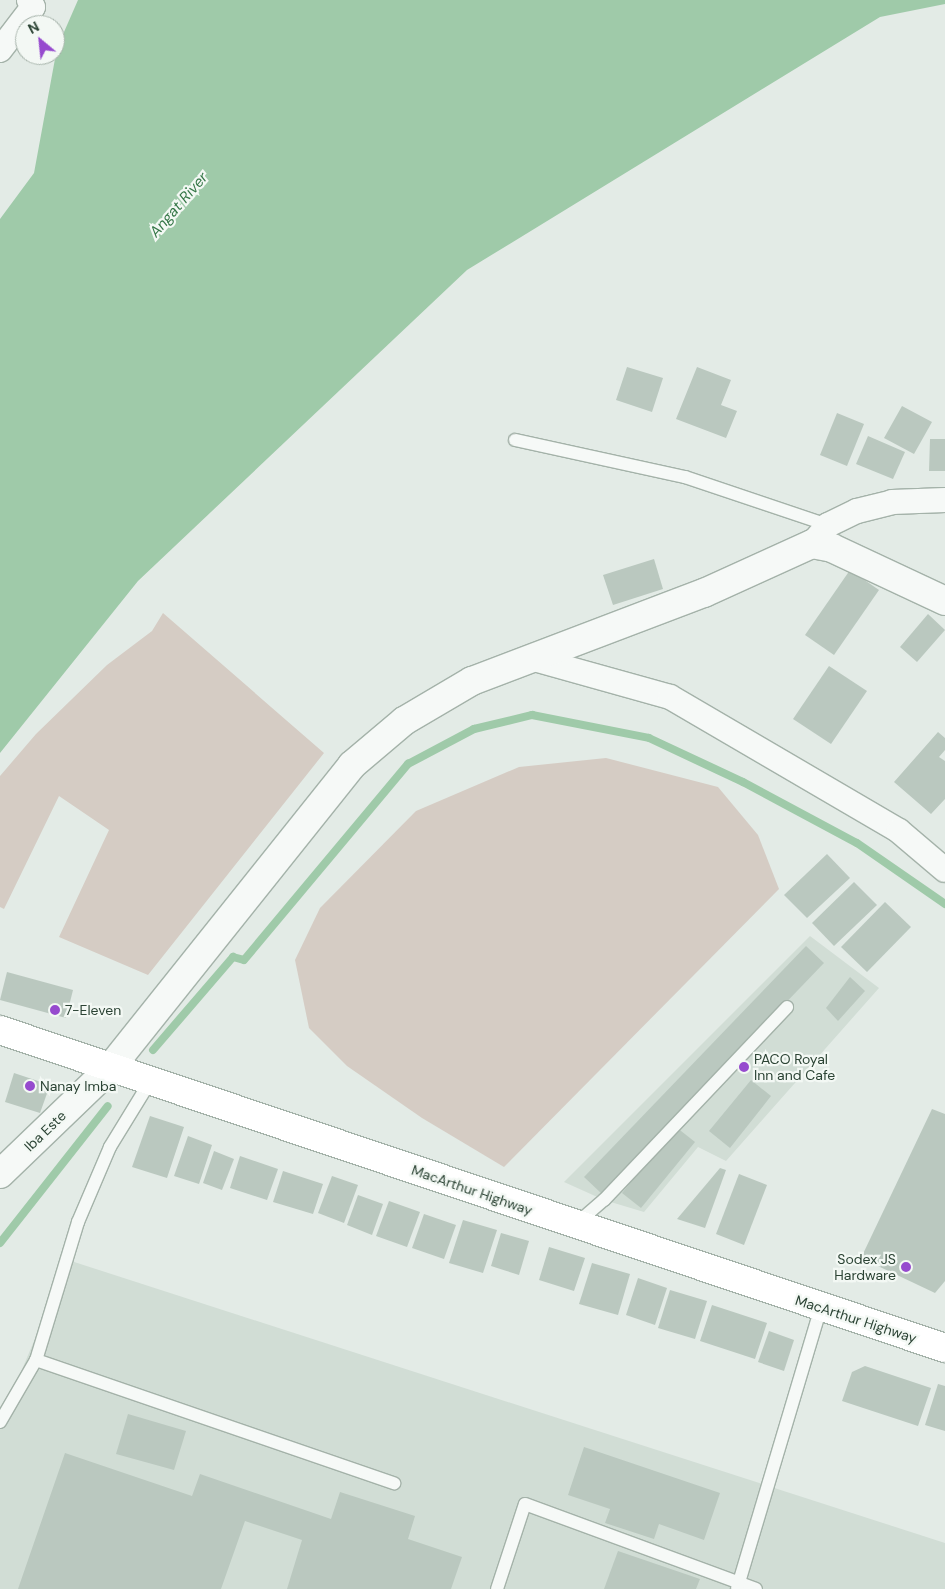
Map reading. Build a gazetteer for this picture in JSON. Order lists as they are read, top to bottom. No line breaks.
{"streets":{"highway":["MacArthur Highway"],"street":["Iba Este"]},"crossings":[["Iba Este","MacArthur Highway"]],"water":["Angat River"],"places":["7-Eleven","PACO Royal Inn and Cafe","Nanay Imba","Sodex JS Hardware"],"north":"top left"}
